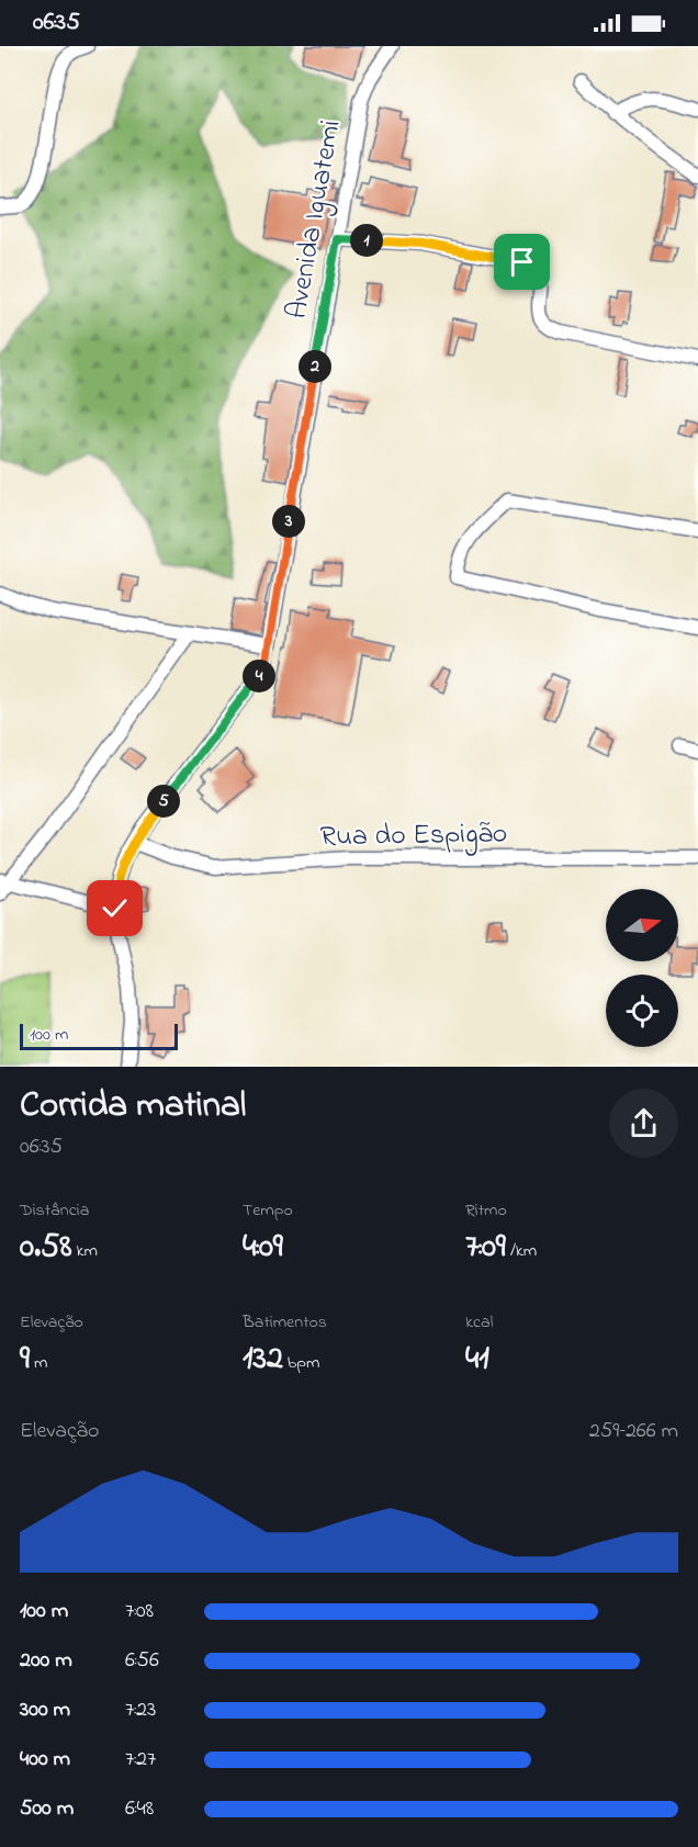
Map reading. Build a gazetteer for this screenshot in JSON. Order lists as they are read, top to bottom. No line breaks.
{"streets":{"street":["Avenida Iguatemi","Rua do Espigão"]},"crossings":[["Avenida Iguatemi","Rua do Espigão"]],"scale_bar":"100 m","north":"right","page":{"status":"06:35","pins":["1","2","3","4","5"],"scale":"100 m","heading":["Corrida matinal","06:35"],"stats":[["Distância","0.58 km"],["Tempo","4:09"],["Ritmo","7:09 /km"],["Elevação","9 m"],["Batimentos","132 bpm"],["kcal","41"]],"chart":["Elevação","259–266 m"],"list":[{"name":"100 m","note":"7:08"},{"name":"200 m","note":"6:56"},{"name":"300 m","note":"7:23"},{"name":"400 m","note":"7:27"},{"name":"500 m","note":"6:48"}]}}
